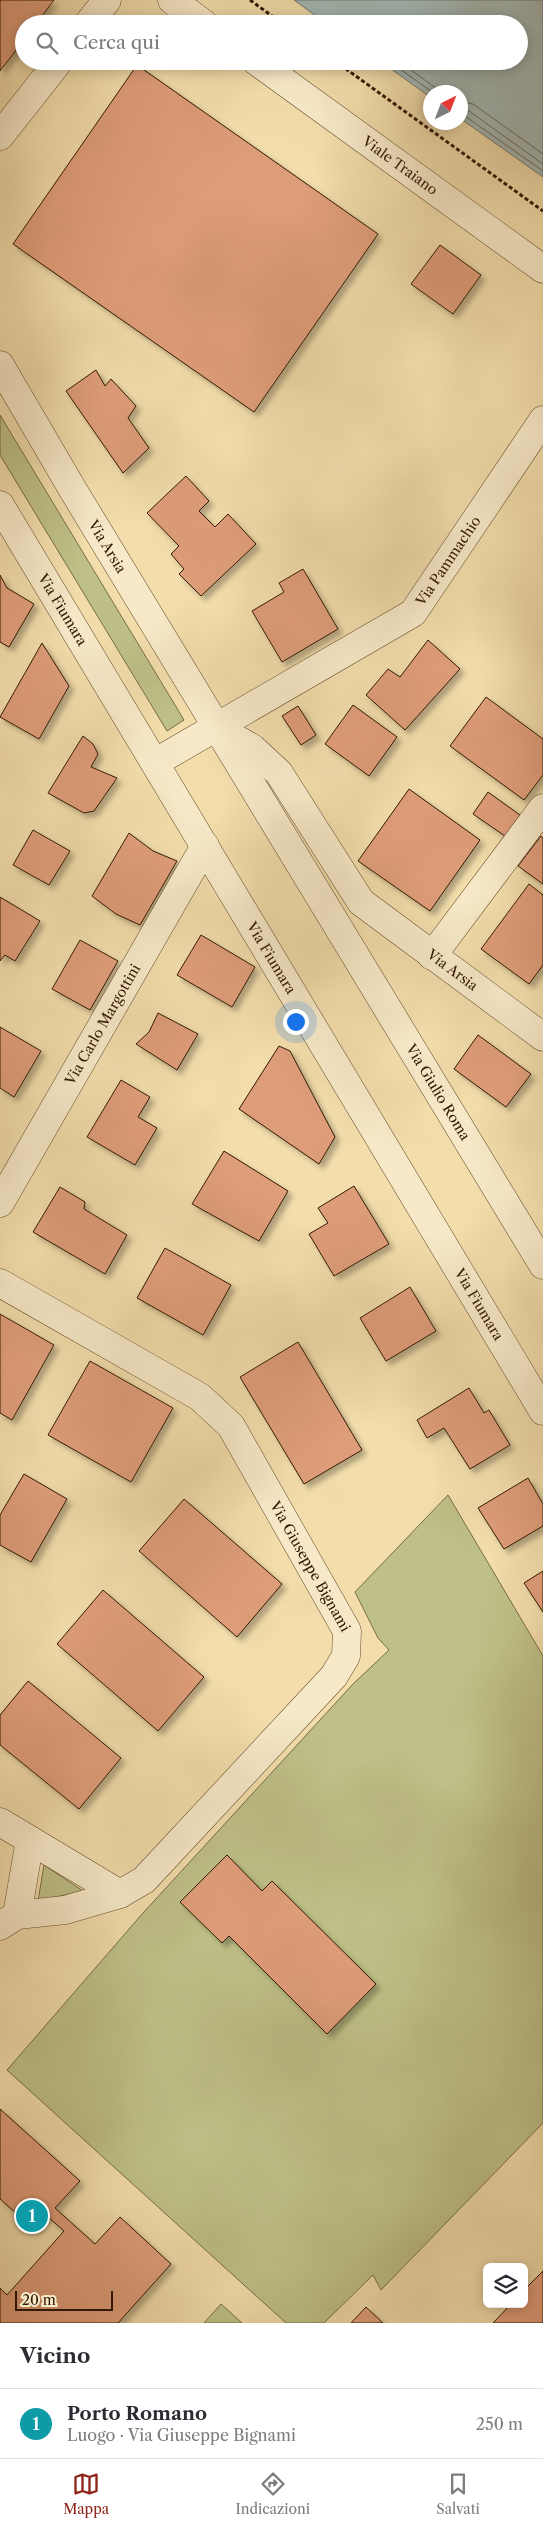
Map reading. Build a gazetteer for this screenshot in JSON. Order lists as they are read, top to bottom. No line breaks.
{"streets":{"street":["Viale Traiano","Via Arsia","Via Pammachio","Via Fiumara","Via Carlo Margottini","Via Giulio Roma","Via Giuseppe Bignami"]},"crossings":[["Via Arsia","Via Pammachio"],["Via Arsia","Via Giulio Roma"],["Via Pammachio","Via Fiumara"],["Via Fiumara","Via Carlo Margottini"]],"scale_bar":"20 m","north":"top right","page":{"search":"Cerca qui","pins":"1","scale":"20 m","heading":"Vicino","list":[{"mark":"1","name":"Porto Romano","note":"Luogo · Via Giuseppe Bignami","value":"250 m"}],"nav":["Mappa","Indicazioni","Salvati"]}}
